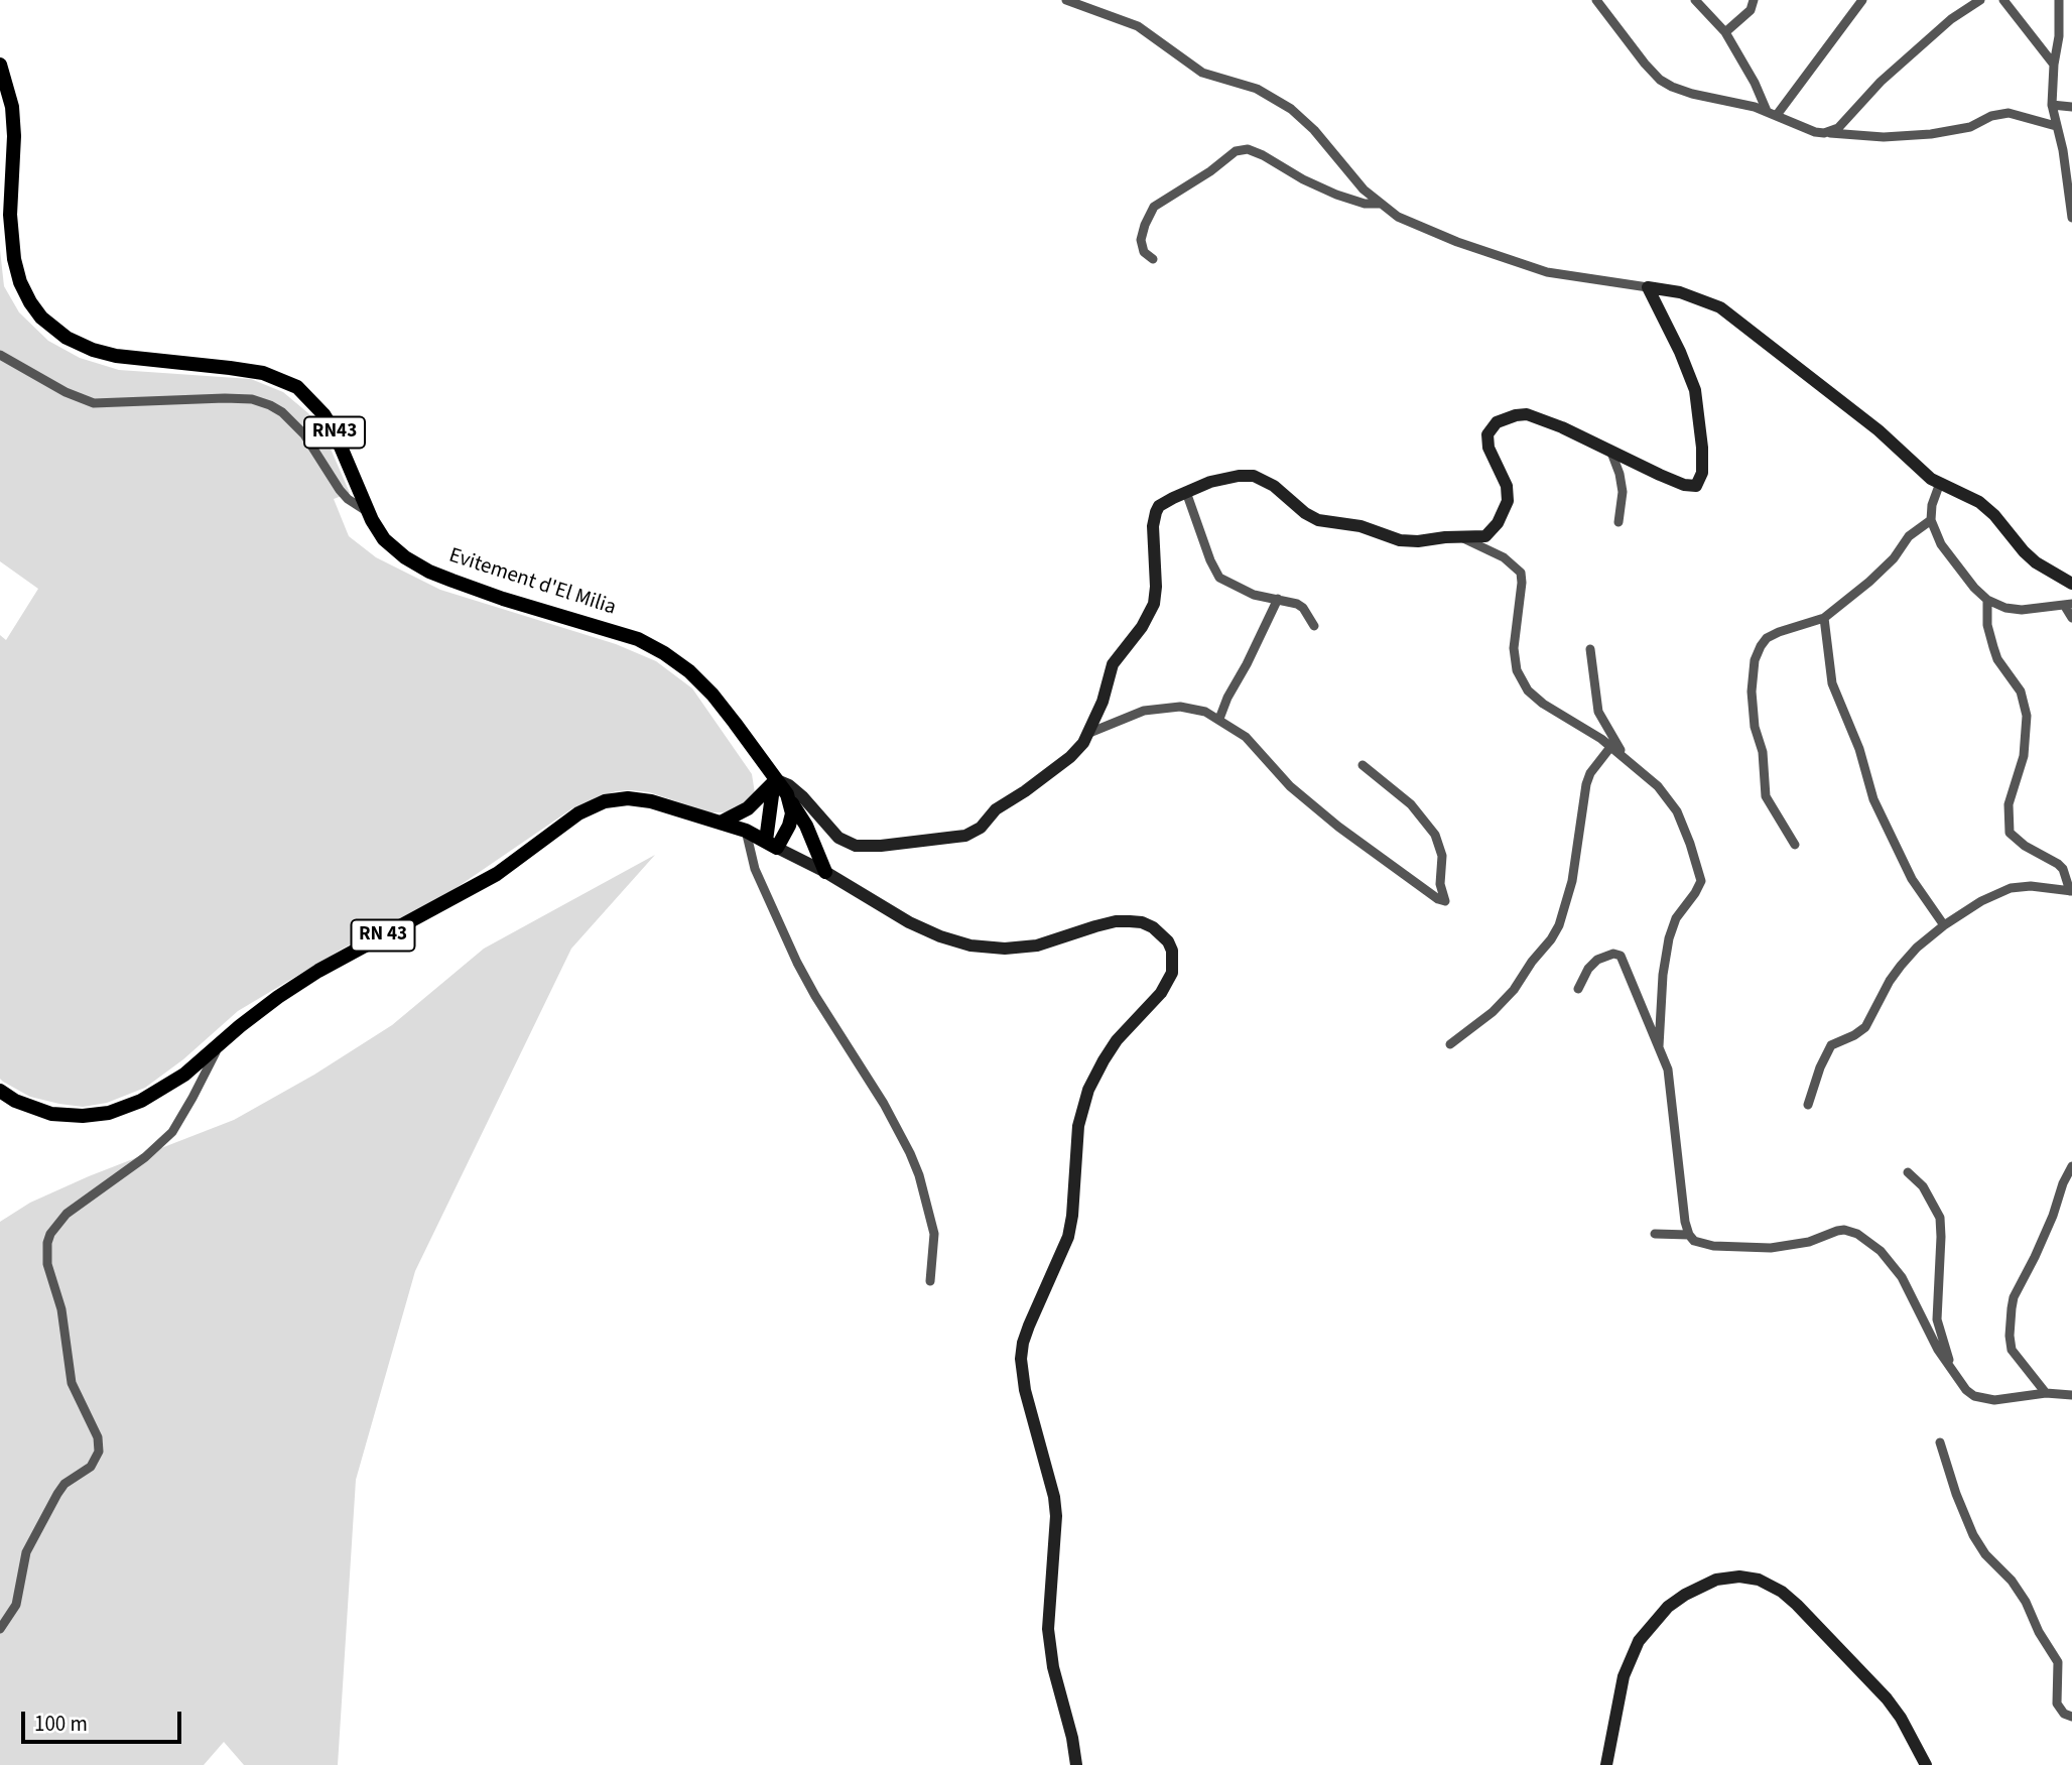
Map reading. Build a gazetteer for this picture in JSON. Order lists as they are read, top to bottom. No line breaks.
{"streets":{"main road":["RN43","Evitement d'El Milia","RN 43"]},"scale_bar":"100 m"}
